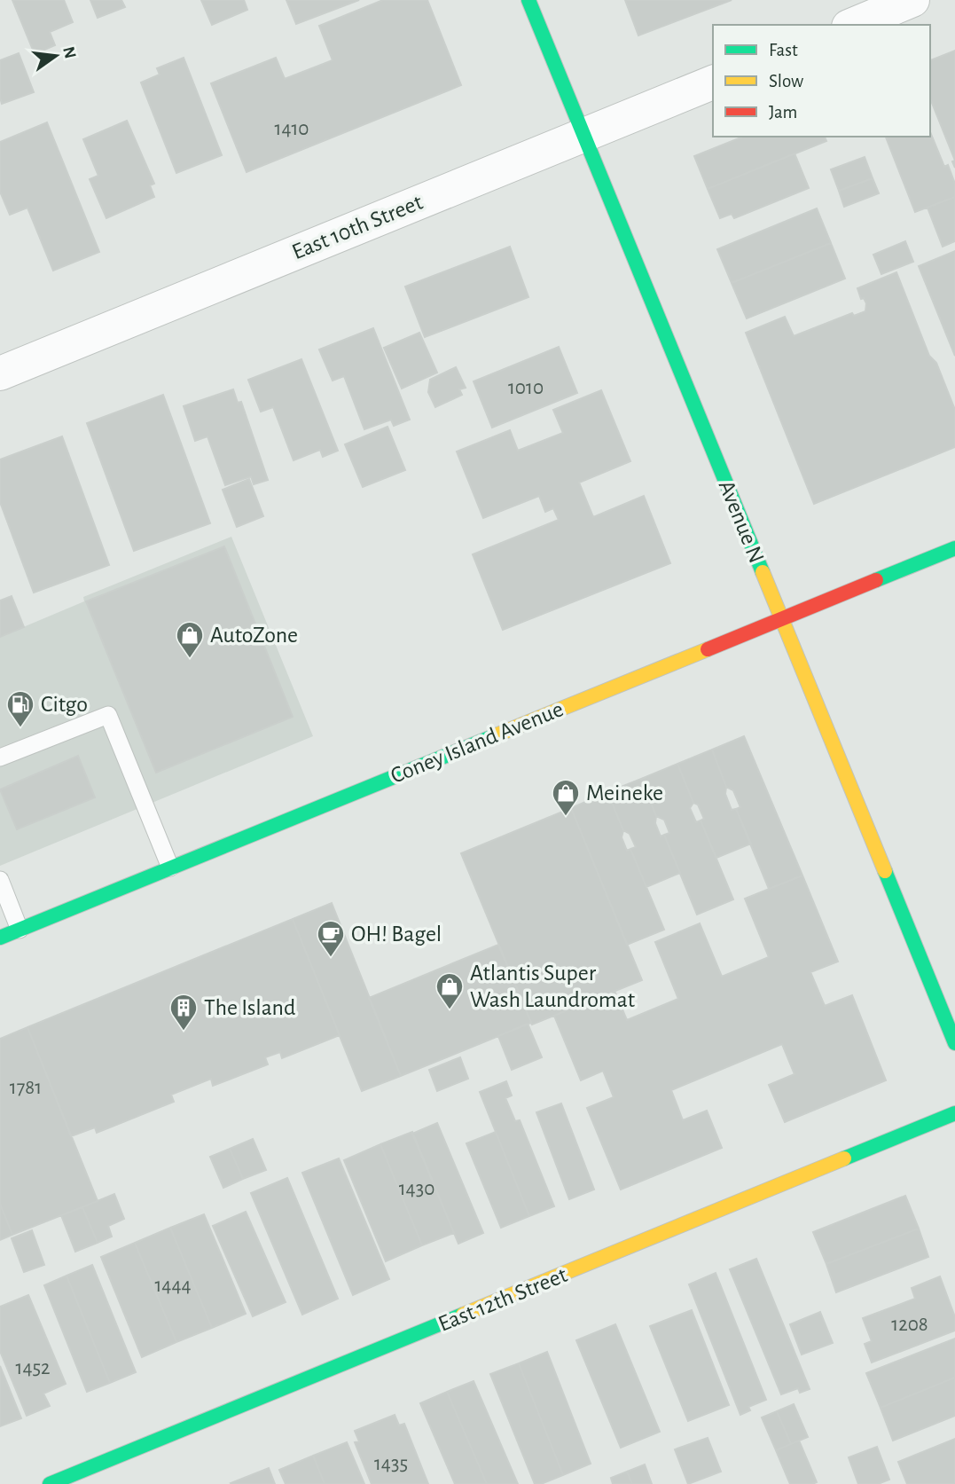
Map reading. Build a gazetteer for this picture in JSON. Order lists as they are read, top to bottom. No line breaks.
{"streets":{"street":["East 10th Street","Avenue N","Coney Island Avenue","East 12th Street"]},"crossings":[["East 10th Street","Avenue N"],["Avenue N","Coney Island Avenue"]],"places":{"shop":["AutoZone","Meineke","Atlantis Super Wash Laundromat"],"fuel station":["Citgo"],"cafe":["OH! Bagel"],"building":["The Island"]},"house_numbers":["1410","1010","1781","1430","1444","1208","1452","1435"],"legend":["Fast","Slow","Jam"],"north":"right"}
